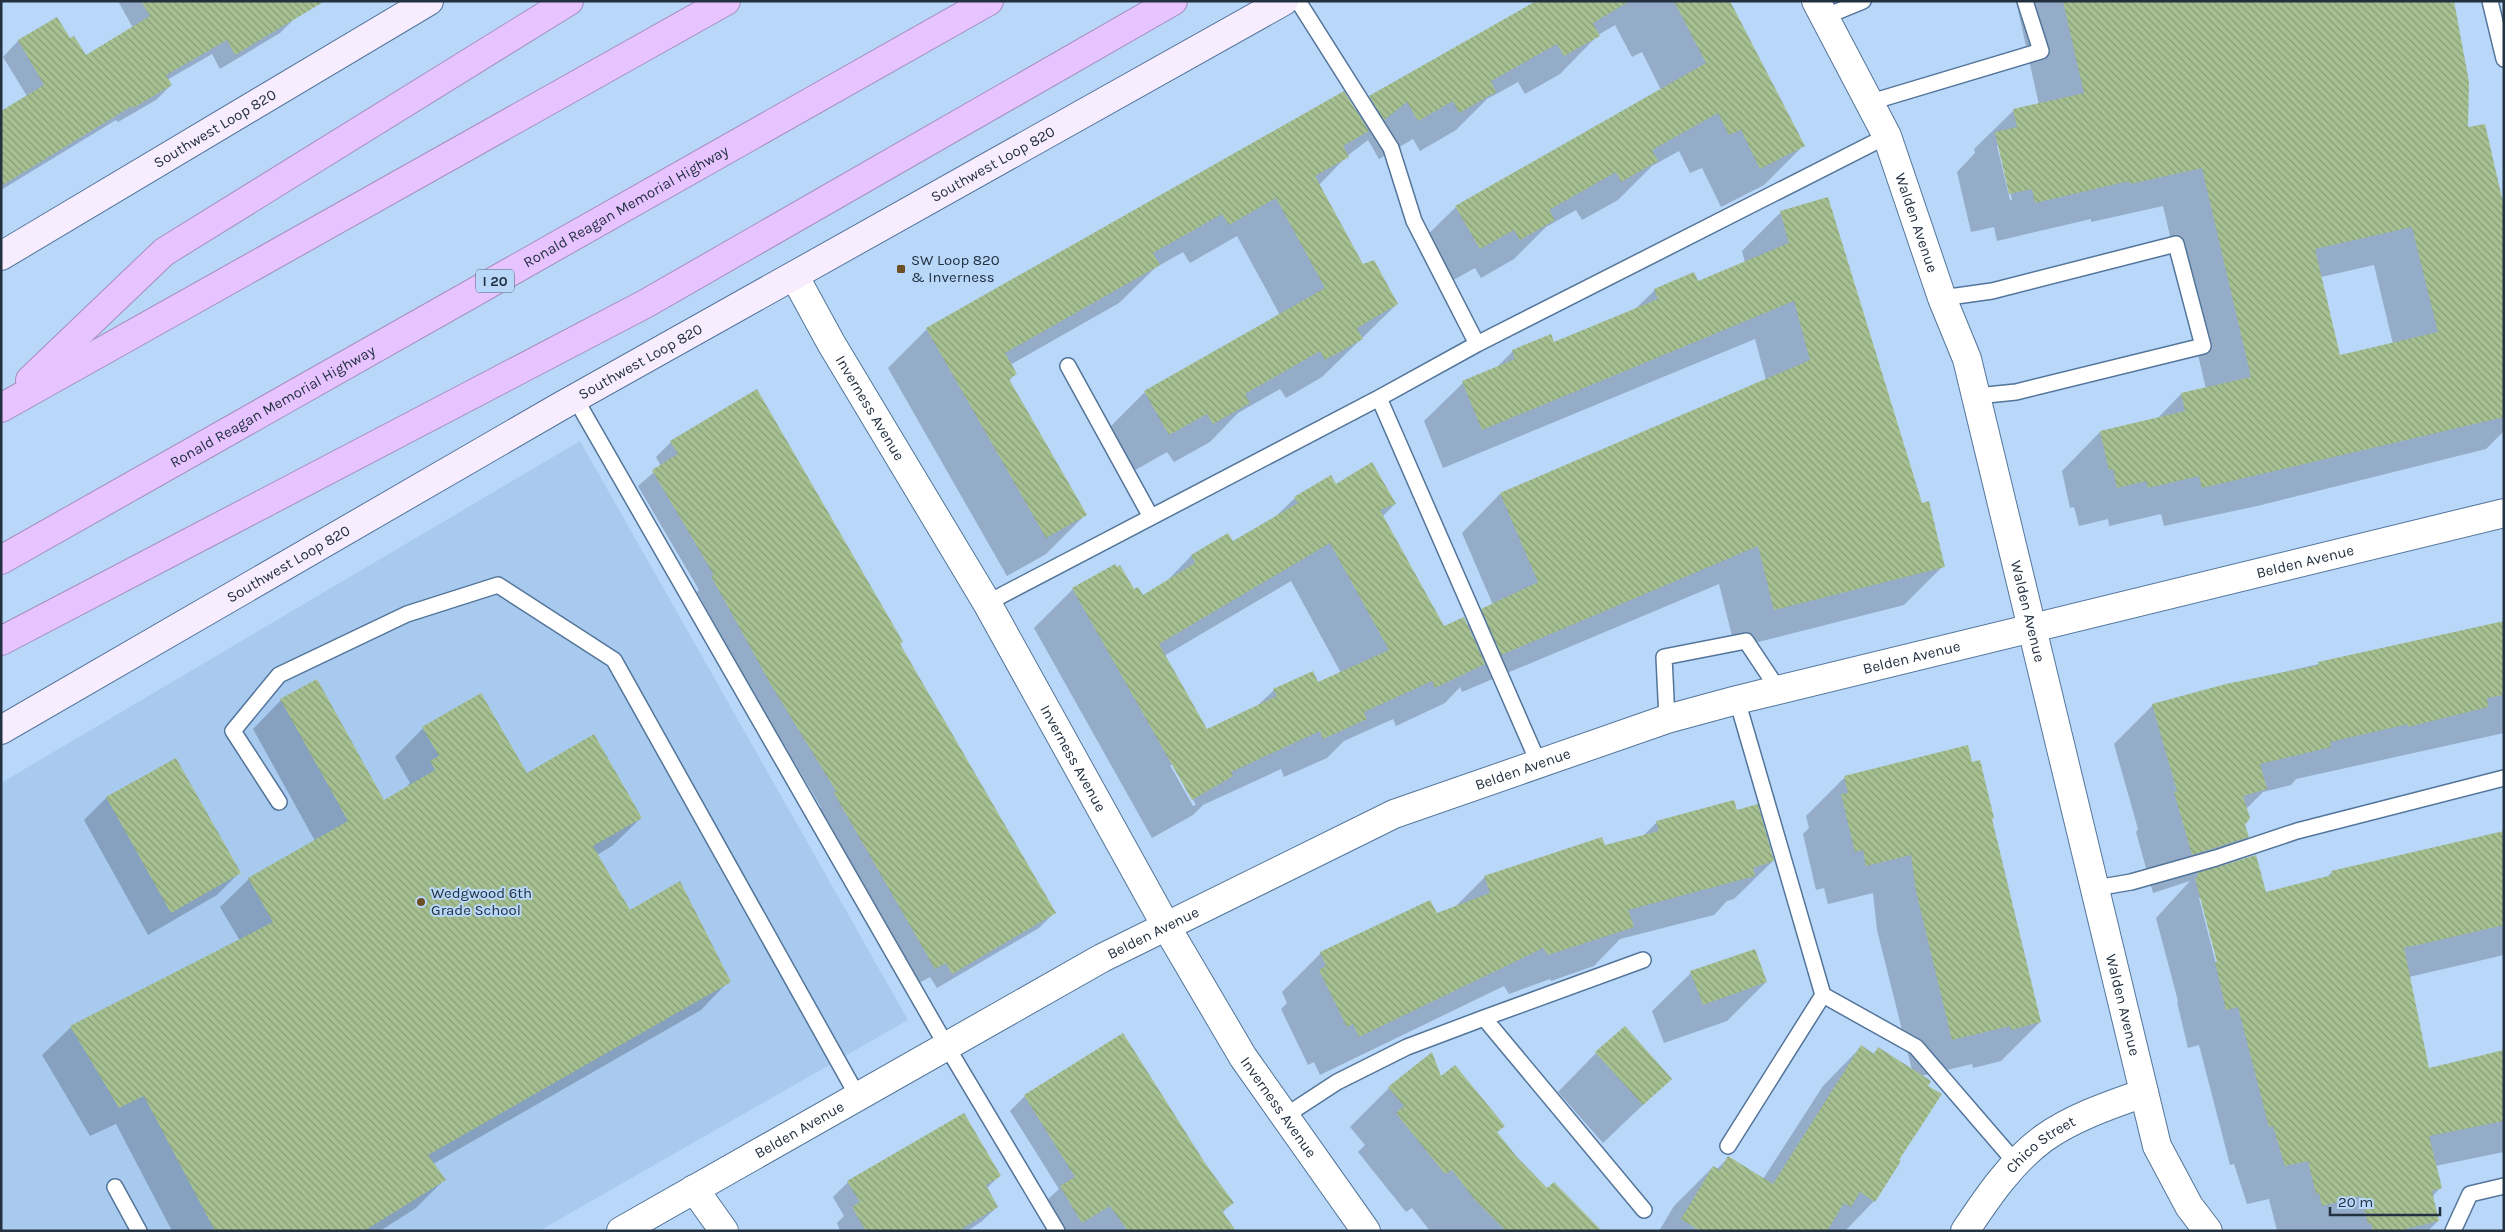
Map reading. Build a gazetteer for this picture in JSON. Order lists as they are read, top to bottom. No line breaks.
{"streets":{"highway":["Ronald Reagan Memorial Highway","I 20"],"main road":["Southwest Loop 820"],"street":["Walden Avenue","Inverness Avenue","Belden Avenue","Chico Street"]},"crossings":[["Southwest Loop 820","Inverness Avenue"],["Walden Avenue","Belden Avenue"],["Walden Avenue","Chico Street"],["Inverness Avenue","Belden Avenue"]],"places":{"transit":["SW Loop 820 & Inverness"],"other":["Wedgwood 6th Grade School"]},"scale_bar":"20 m"}
